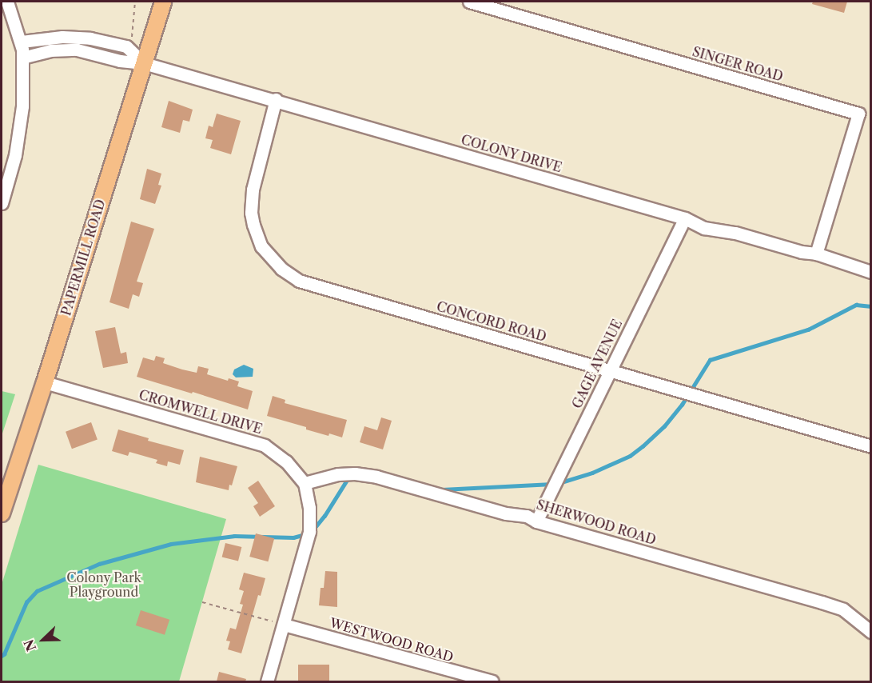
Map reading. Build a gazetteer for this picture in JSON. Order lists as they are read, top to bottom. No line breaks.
{"streets":{"main road":["PAPERMILL ROAD"],"street":["SINGER ROAD","COLONY DRIVE","CONCORD ROAD","GAGE AVENUE","CROMWELL DRIVE","SHERWOOD ROAD","WESTWOOD ROAD"]},"crossings":[["SINGER ROAD","COLONY DRIVE"],["COLONY DRIVE","PAPERMILL ROAD"],["COLONY DRIVE","CONCORD ROAD"],["COLONY DRIVE","GAGE AVENUE"],["PAPERMILL ROAD","CROMWELL DRIVE"],["CONCORD ROAD","GAGE AVENUE"],["GAGE AVENUE","SHERWOOD ROAD"],["CROMWELL DRIVE","SHERWOOD ROAD"],["CROMWELL DRIVE","WESTWOOD ROAD"]],"parks":["Colony Park Playground"],"north":"bottom left"}
